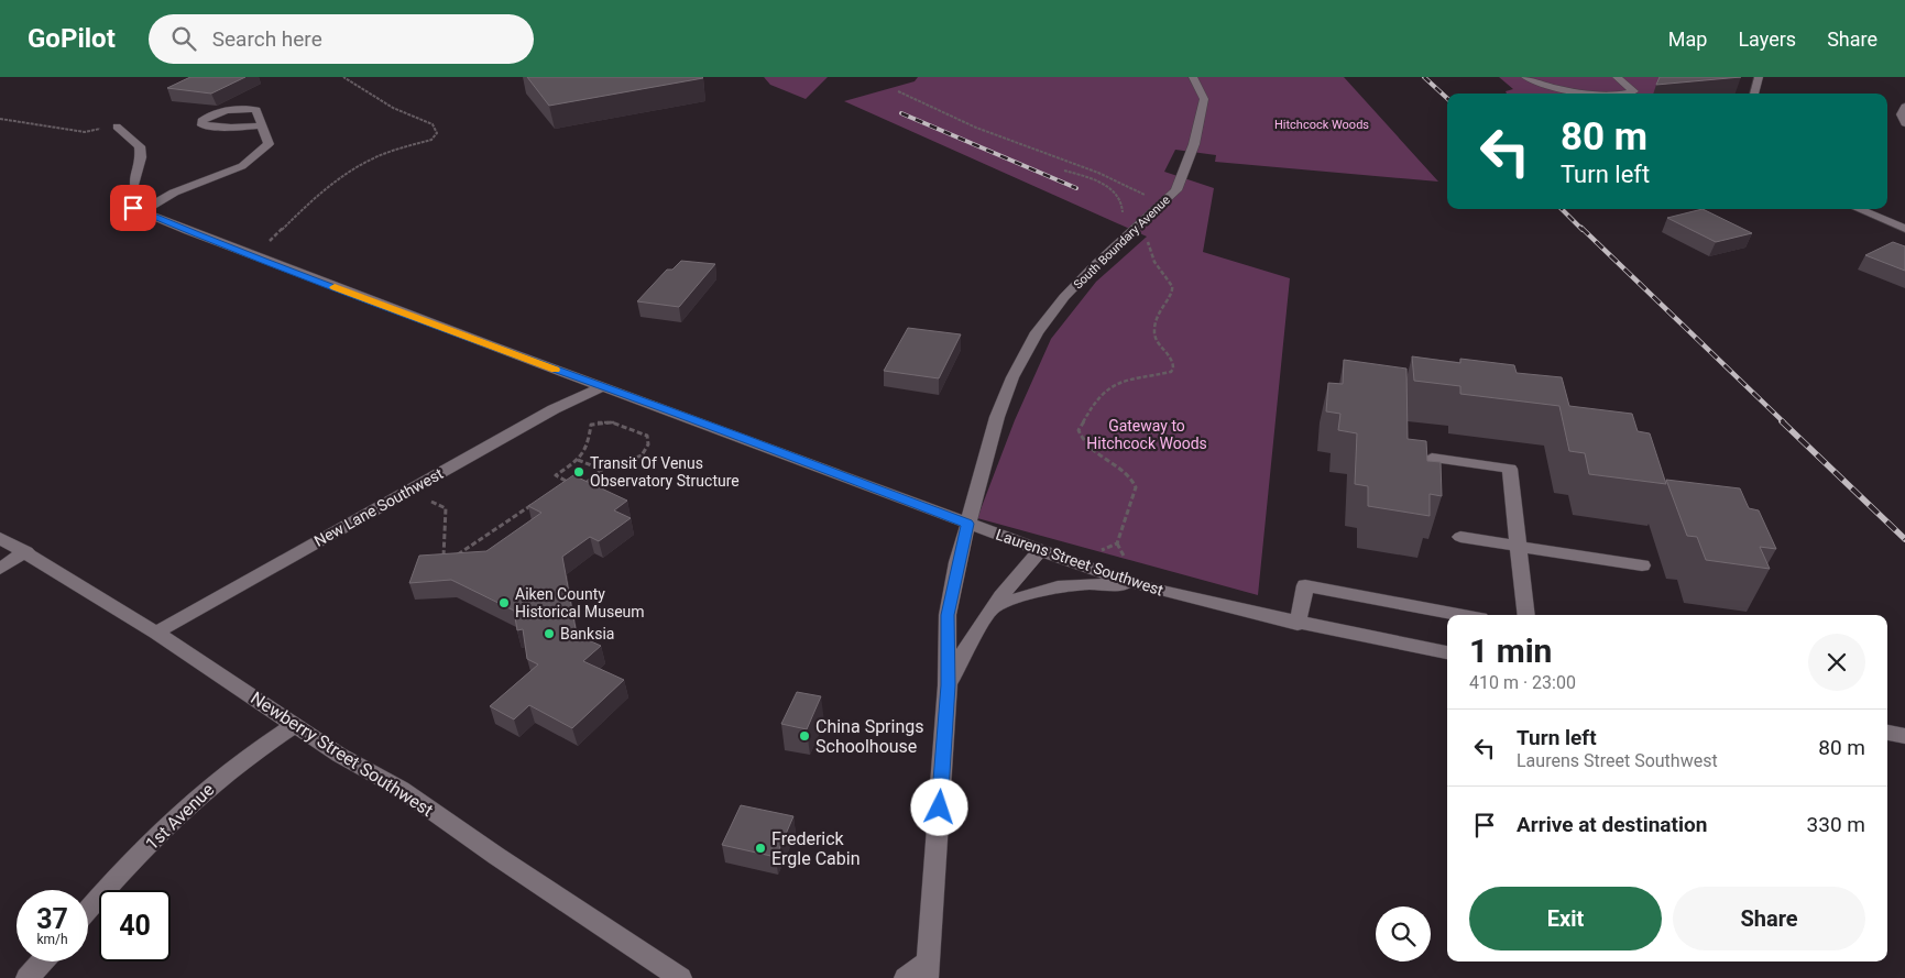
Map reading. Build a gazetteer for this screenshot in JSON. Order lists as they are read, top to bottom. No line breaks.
{"streets":{"street":["South Boundary Avenue","New Lane Southwest","Laurens Street Southwest","Newberry Street Southwest","1st Avenue"]},"crossings":[["South Boundary Avenue","Laurens Street Southwest"],["New Lane Southwest","Laurens Street Southwest"],["New Lane Southwest","Newberry Street Southwest"],["Newberry Street Southwest","1st Avenue"]],"parks":["Hitchcock Woods","Gateway to Hitchcock Woods"],"places":["Transit Of Venus Observatory Structure","Aiken County Historical Museum","Banksia","China Springs Schoolhouse","Frederick Ergle Cabin"],"page":{"header":"GoPilot","search":"Search here","nav":["Map","Layers","Share"],"turn":["80 m","Turn left"],"heading":["1 min","410 m · 23:00"],"list":[{"name":"Turn left","note":"Laurens Street Southwest","value":"80 m"},{"name":"Arrive at destination","value":"330 m"}],"buttons":["Exit","Share"],"speed":"37 km/h","limit":"40"}}
